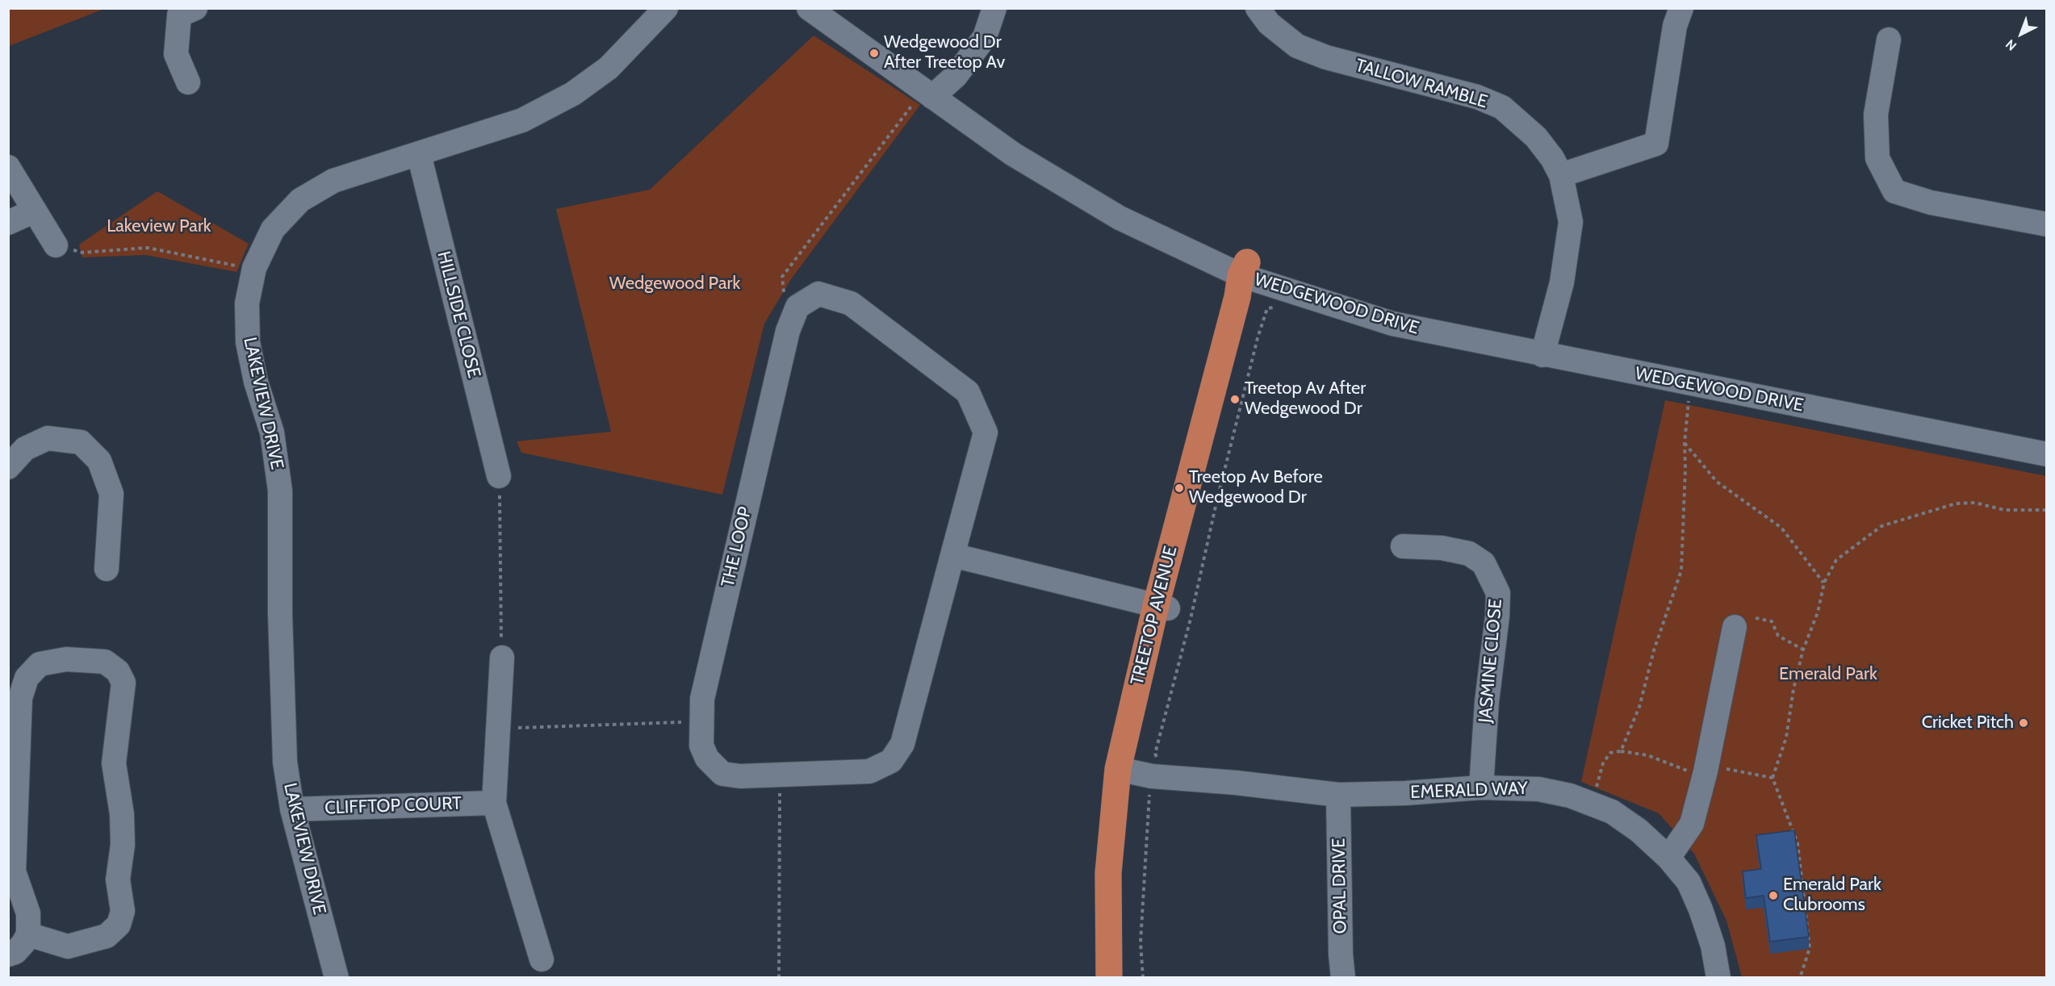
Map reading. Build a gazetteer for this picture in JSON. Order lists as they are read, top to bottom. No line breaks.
{"streets":{"main road":["TREETOP AVENUE"],"street":["TALLOW RAMBLE","WEDGEWOOD DRIVE","HILLSIDE CLOSE","LAKEVIEW DRIVE","THE LOOP","JASMINE CLOSE","EMERALD WAY","CLIFFTOP COURT","OPAL DRIVE"]},"crossings":[["TALLOW RAMBLE","WEDGEWOOD DRIVE"],["WEDGEWOOD DRIVE","TREETOP AVENUE"],["HILLSIDE CLOSE","LAKEVIEW DRIVE"],["LAKEVIEW DRIVE","CLIFFTOP COURT"],["TREETOP AVENUE","EMERALD WAY"],["JASMINE CLOSE","EMERALD WAY"],["EMERALD WAY","OPAL DRIVE"]],"parks":["Lakeview Park","Wedgewood Park","Emerald Park"],"places":["Wedgewood Dr After Treetop Av","Treetop Av After Wedgewood Dr","Treetop Av Before Wedgewood Dr","Cricket Pitch","Emerald Park Clubrooms"],"north":"bottom left"}
